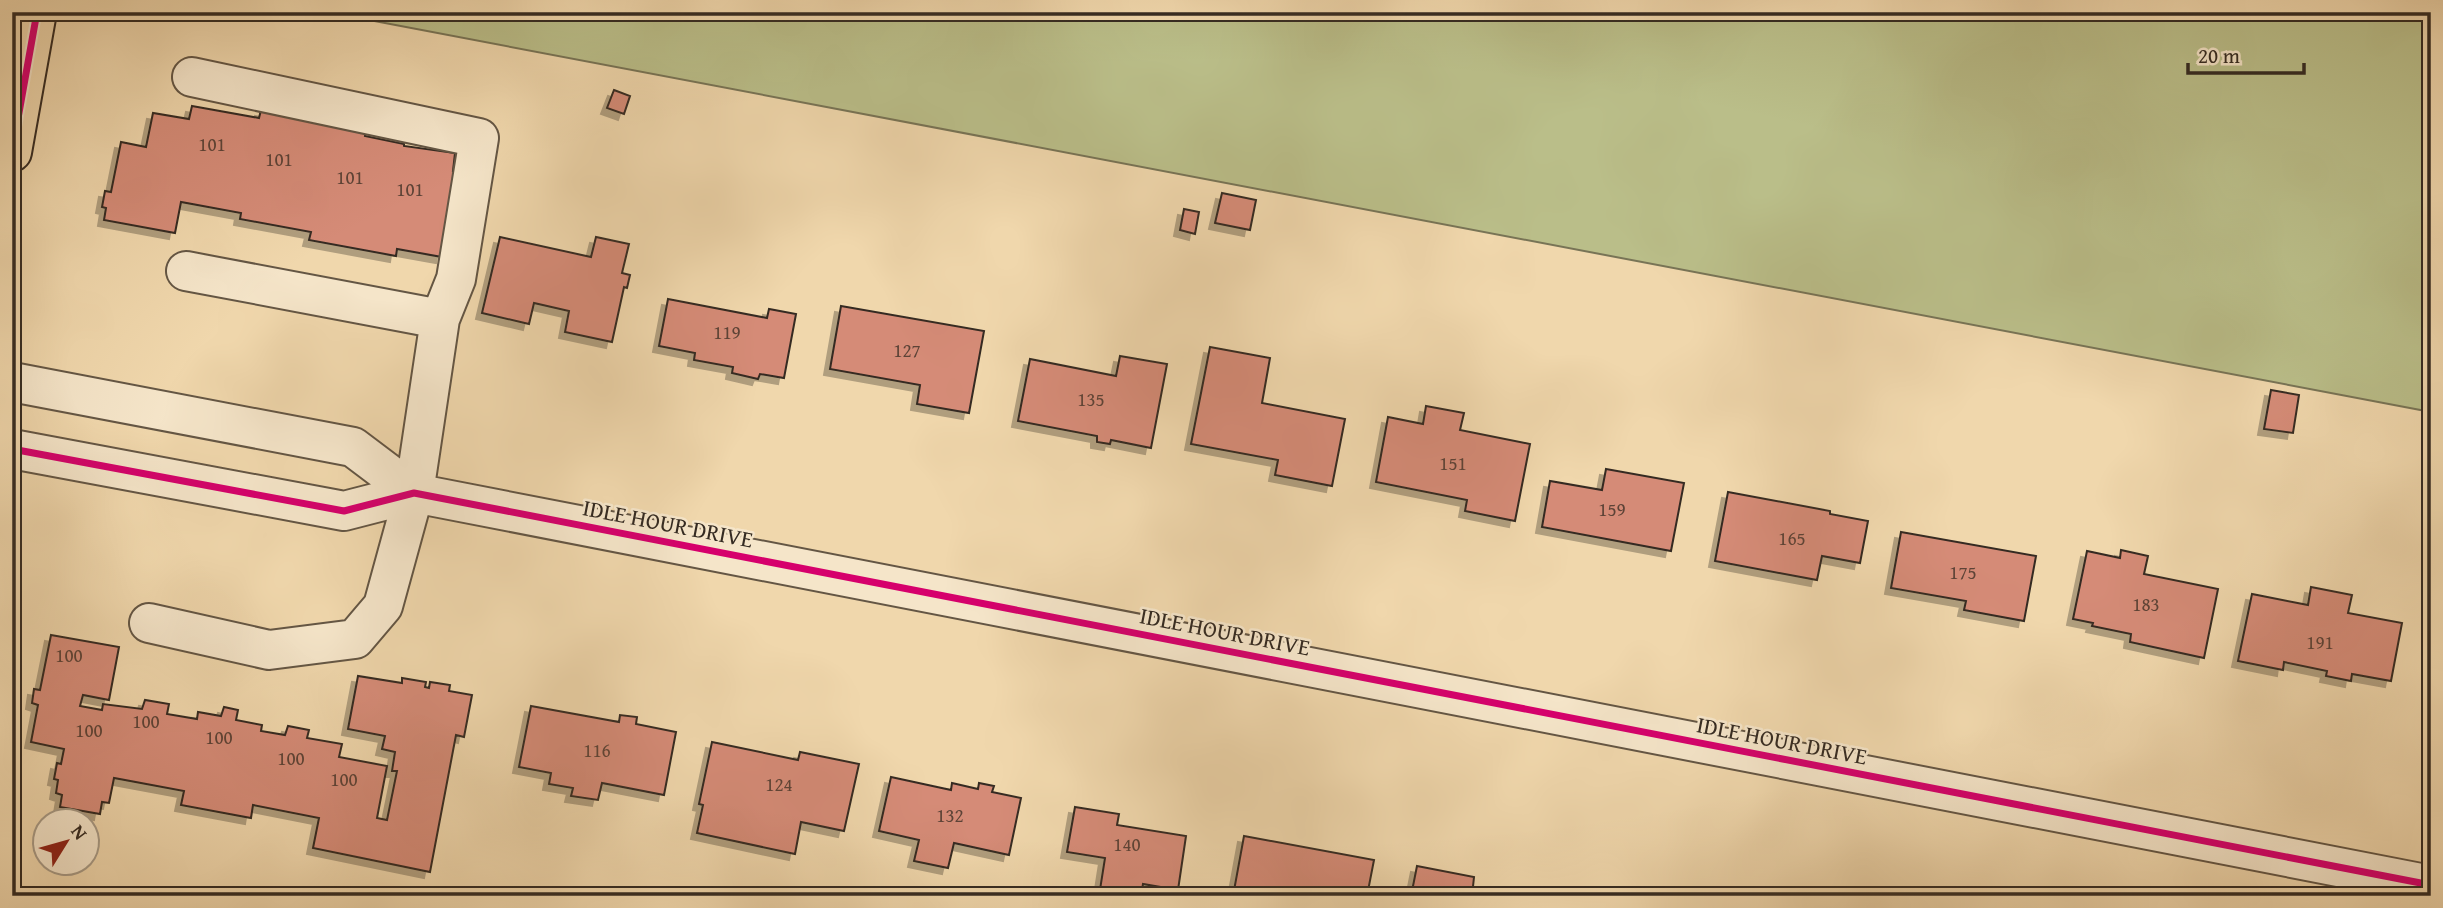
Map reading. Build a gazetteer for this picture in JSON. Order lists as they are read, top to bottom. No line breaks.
{"streets":{"street":["IDLE HOUR DRIVE"]},"house_numbers":["101","101","101","101","119","127","135","151","159","165","175","183","191","100","100","100","100","116","100","100","124","132","140"],"scale_bar":"20 m","north":"top right"}
